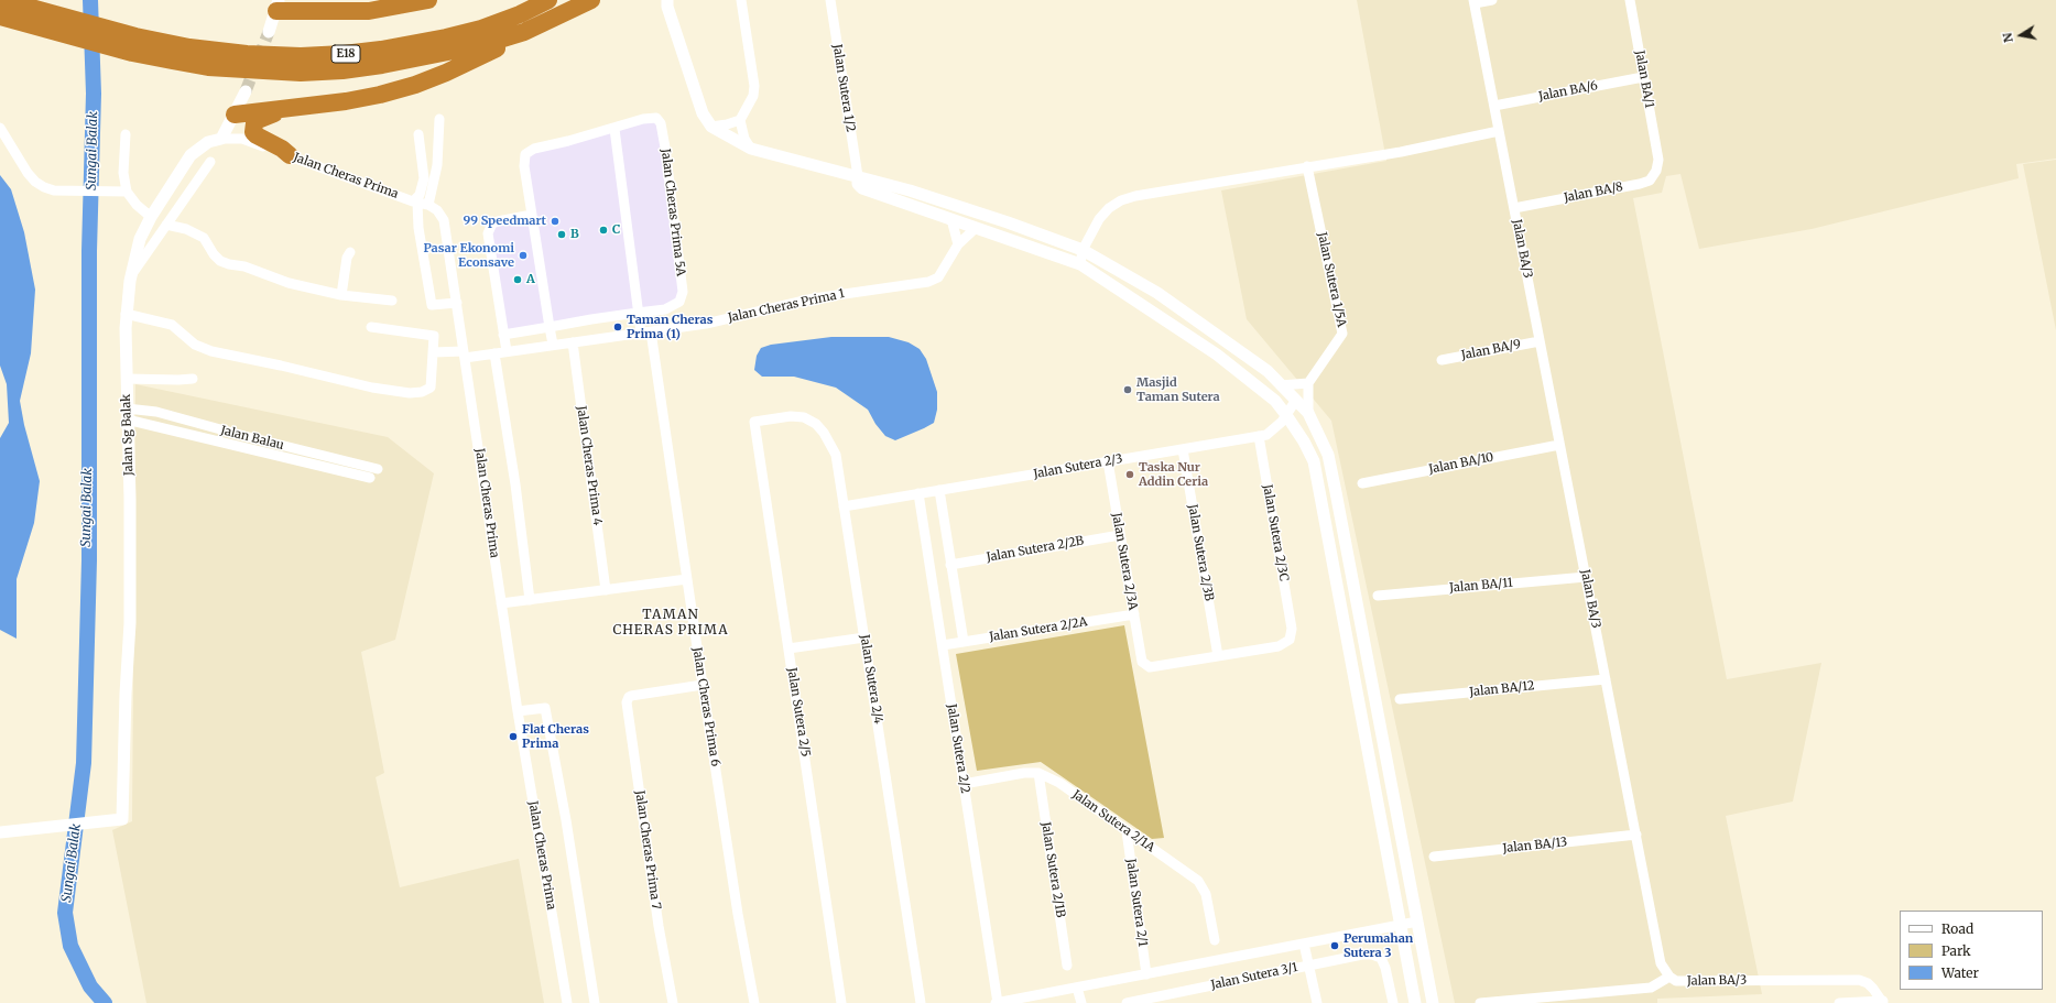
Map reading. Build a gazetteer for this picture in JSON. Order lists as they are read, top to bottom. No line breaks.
{"streets":{"highway":["E18"],"street":["Jalan BA/1","Jalan Sutera 1/2","Jalan BA/6","Jalan Cheras Prima","Jalan BA/8","Jalan Cheras Prima 5A","Jalan BA/3","Jalan Sutera 1/5A","Jalan Cheras Prima 1","Jalan BA/9","Jalan Sg Balak","Jalan Balau","Jalan BA/10","Jalan Cheras Prima 4","Jalan Sutera 2/3","Jalan Sutera 2/3C","Jalan Sutera 2/2B","Jalan Sutera 2/3B","Jalan Sutera 2/3A","Jalan BA/11","Jalan Sutera 2/2A","Jalan Sutera 2/4","Jalan BA/12","Jalan Cheras Prima 6","Jalan Sutera 2/5","Jalan Sutera 2/2","Jalan Sutera 2/1A","Jalan BA/13","Jalan Cheras Prima 7","Jalan Sutera 2/1B","Jalan Sutera 2/1","Jalan Sutera 3/1"]},"crossings":[["Jalan BA/1","Jalan BA/6"],["Jalan BA/1","Jalan BA/8"],["Jalan BA/6","Jalan BA/3"],["Jalan Cheras Prima","Jalan Cheras Prima 1"],["Jalan BA/8","Jalan BA/3"],["Jalan Cheras Prima 5A","Jalan Cheras Prima 6"],["Jalan BA/3","Jalan BA/9"],["Jalan BA/3","Jalan BA/10"],["Jalan BA/3","Jalan BA/11"],["Jalan BA/3","Jalan BA/12"],["Jalan BA/3","Jalan BA/13"],["Jalan Cheras Prima 1","Jalan Cheras Prima 4"],["Jalan Cheras Prima 1","Jalan Cheras Prima 6"],["Jalan Sg Balak","Jalan Balau"],["Jalan Sutera 2/3","Jalan Sutera 2/3C"],["Jalan Sutera 2/3","Jalan Sutera 2/3B"],["Jalan Sutera 2/3","Jalan Sutera 2/3A"],["Jalan Sutera 2/3","Jalan Sutera 2/4"],["Jalan Sutera 2/3","Jalan Sutera 2/2"],["Jalan Sutera 2/3C","Jalan Sutera 2/3B"],["Jalan Sutera 2/3C","Jalan Sutera 2/3A"],["Jalan Sutera 2/2B","Jalan Sutera 2/3A"],["Jalan Sutera 2/3B","Jalan Sutera 2/3A"],["Jalan Sutera 2/3A","Jalan Sutera 2/2A"],["Jalan Sutera 2/2A","Jalan Sutera 2/2"],["Jalan Sutera 2/4","Jalan Sutera 2/5"],["Jalan Cheras Prima 6","Jalan Cheras Prima 7"],["Jalan Sutera 2/2","Jalan Sutera 2/1A"],["Jalan Sutera 2/1A","Jalan Sutera 2/1B"],["Jalan Sutera 2/1A","Jalan Sutera 2/1"]],"districts":["TAMAN CHERAS PRIMA"],"water":["Sungai Balak"],"places":["99 Speedmart","C","B","Pasar Ekonomi Econsave","A","Taman Cheras Prima (1)","Masjid Taman Sutera","Taska Nur Addin Ceria","Flat Cheras Prima","Perumahan Sutera 3"],"legend":["Road","Park","Water"],"north":"left"}
